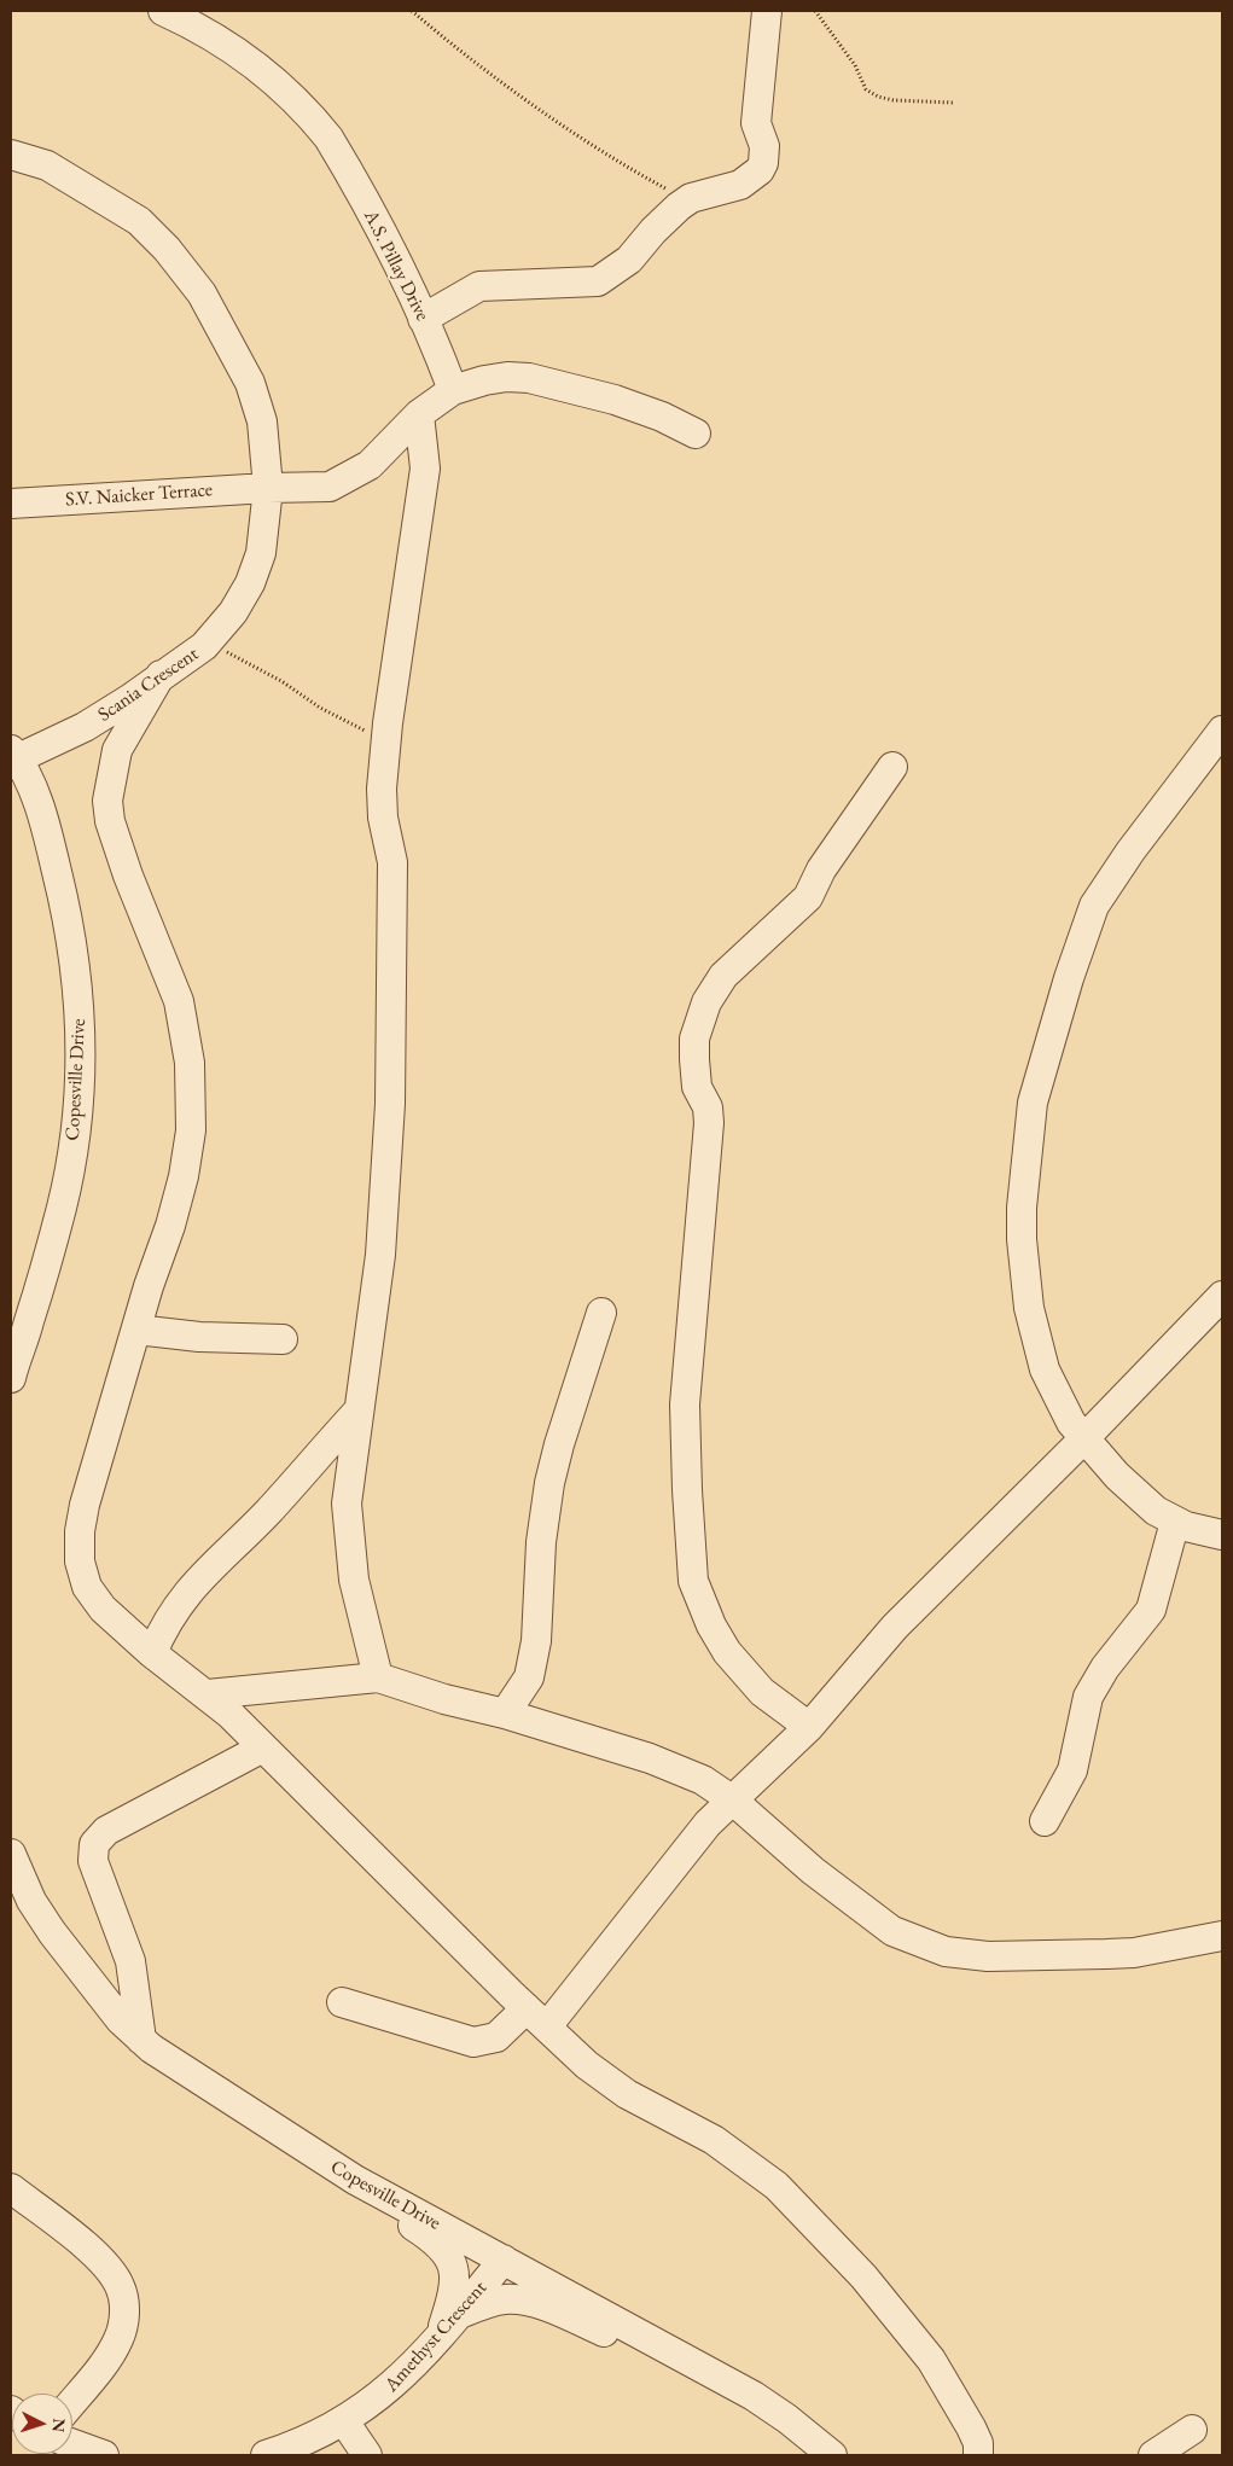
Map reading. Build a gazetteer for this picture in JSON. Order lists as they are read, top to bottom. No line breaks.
{"streets":{"street":["A.S. Pillay Drive","S.V. Naicker Terrace","Scania Crescent","Copesville Drive","Amethyst Crescent"]},"crossings":[["S.V. Naicker Terrace","Scania Crescent"],["Scania Crescent","Copesville Drive"],["Copesville Drive","Amethyst Crescent"]],"north":"right"}
